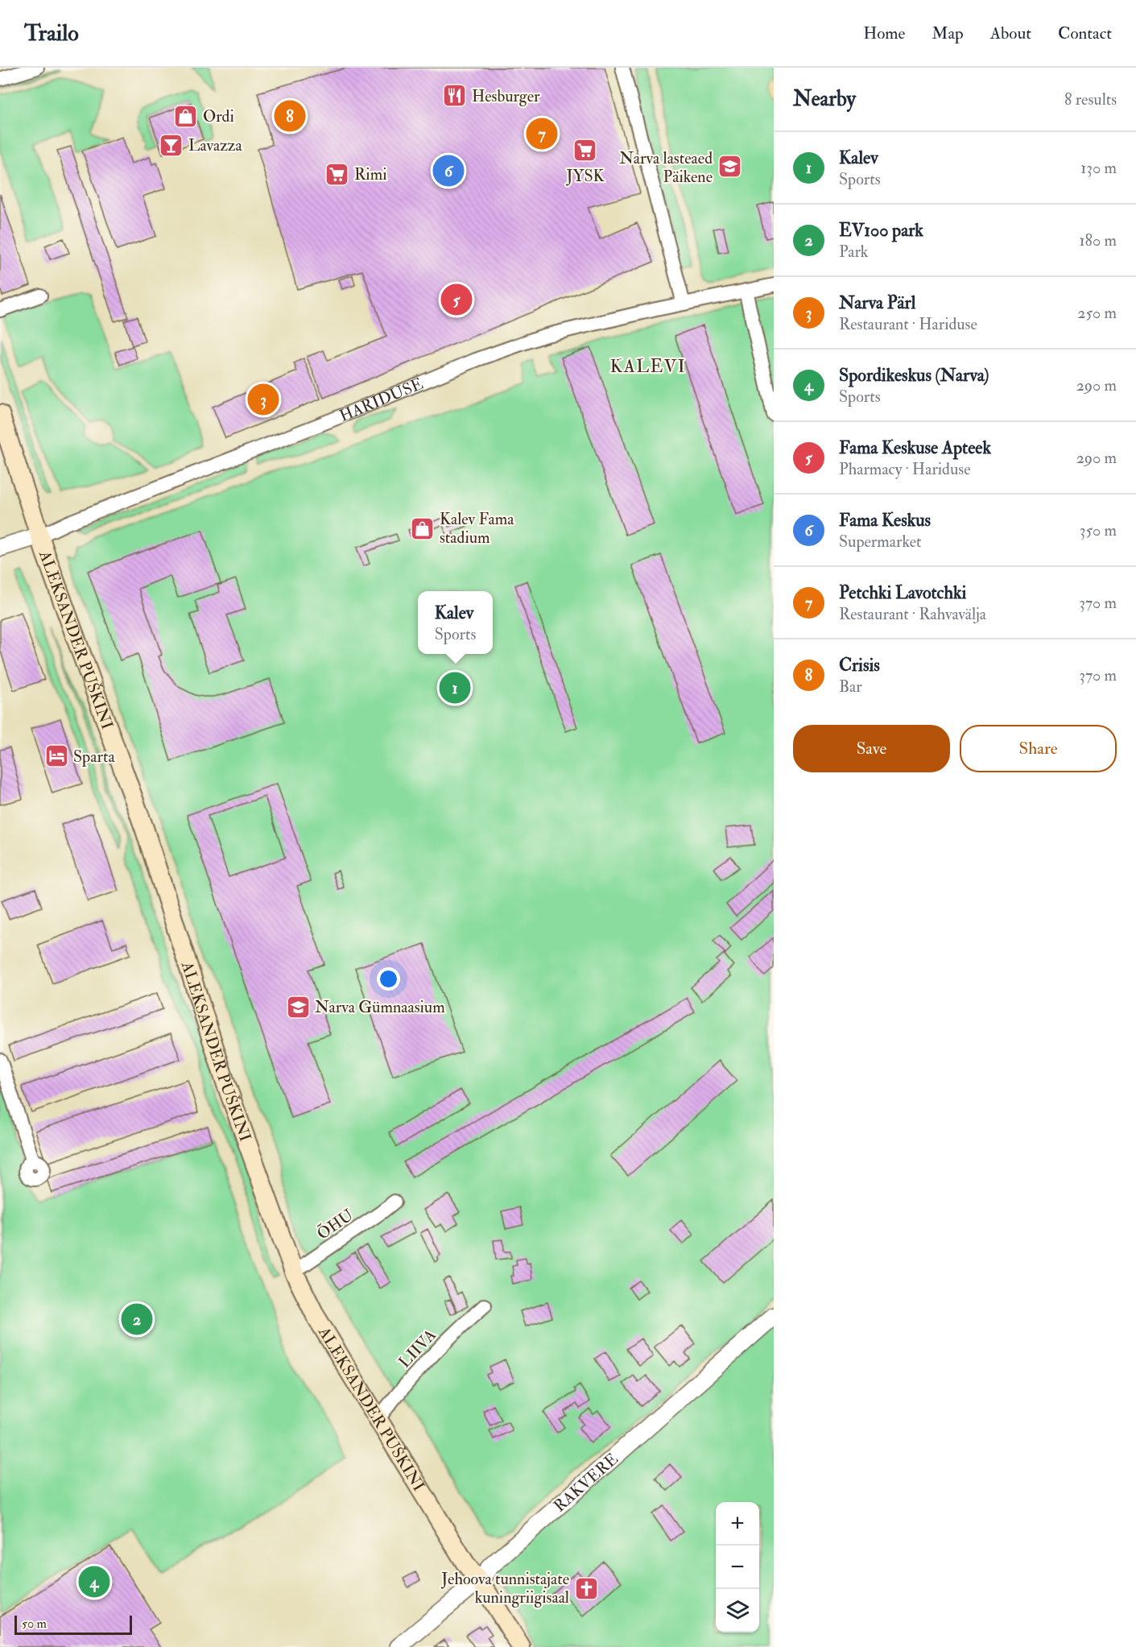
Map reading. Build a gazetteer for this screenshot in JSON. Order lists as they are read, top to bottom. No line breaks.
{"streets":{"main road":["ALEKSANDER PUŠKINI"],"street":["HARIDUSE","ÕHU","LIIVA","RAKVERE"]},"crossings":[["HARIDUSE","ALEKSANDER PUŠKINI"],["ALEKSANDER PUŠKINI","ÕHU"],["ALEKSANDER PUŠKINI","LIIVA"],["ALEKSANDER PUŠKINI","RAKVERE"]],"districts":["KALEVI"],"places":{"restaurant":["Hesburger"],"shop":["Ordi","Kalev Fama stadium"],"bar":["Lavazza"],"supermarket":["JYSK","Rimi"],"school or university":["Narva lasteaed Päikene","Narva Gümnaasium"],"hotel":["Sparta"],"church":["Jehoova tunnistajate kuningriigisaal"]},"scale_bar":"50 m","page":{"header":"Trailo","nav":["Home","Map","About","Contact"],"heading":["Nearby","8 results"],"pins":["8","7","6","5","3","1","2","4"],"list":[{"mark":"1","name":"Kalev","note":"Sports","value":"130 m"},{"mark":"2","name":"EV100 park","note":"Park","value":"180 m"},{"mark":"3","name":"Narva Pärl","note":"Restaurant · Hariduse","value":"250 m"},{"mark":"4","name":"Spordikeskus (Narva)","note":"Sports","value":"290 m"},{"mark":"5","name":"Fama Keskuse Apteek","note":"Pharmacy · Hariduse","value":"290 m"},{"mark":"6","name":"Fama Keskus","note":"Supermarket","value":"350 m"},{"mark":"7","name":"Petchki Lavotchki","note":"Restaurant · Rahvavälja","value":"370 m"},{"mark":"8","name":"Crisis","note":"Bar","value":"370 m"}],"popup":["Kalev","Sports"],"buttons":["Save","Share"],"map_buttons":["+","−"],"scale":"50 m"}}
